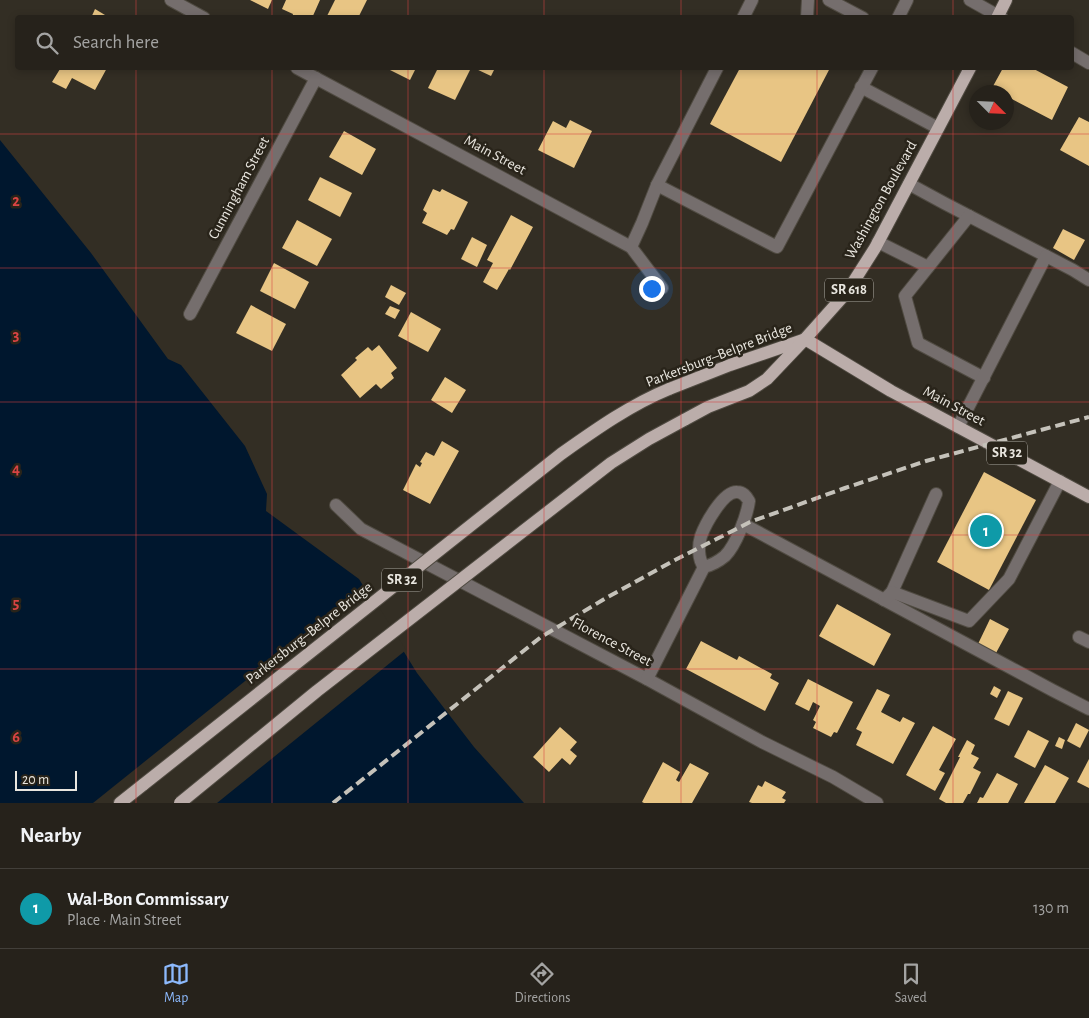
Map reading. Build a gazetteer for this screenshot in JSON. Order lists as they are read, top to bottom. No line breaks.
{"streets":{"main road":["Main Street","Washington Boulevard","SR 618","Parkersburg–Belpre Bridge","SR 32"],"street":["Cunningham Street","Florence Street"]},"crossings":[["Main Street","Cunningham Street"],["Main Street","Washington Boulevard"],["Main Street","Parkersburg–Belpre Bridge"],["Washington Boulevard","Parkersburg–Belpre Bridge"]],"scale_bar":"20 m","north":"bottom right","page":{"search":"Search here","pins":"1","scale":"20 m","heading":"Nearby","list":[{"mark":"1","name":"Wal-Bon Commissary","note":"Place · Main Street","value":"130 m"}],"nav":["Map","Directions","Saved"]},"grid":{"rows":["2","3","4","5","6"]}}
